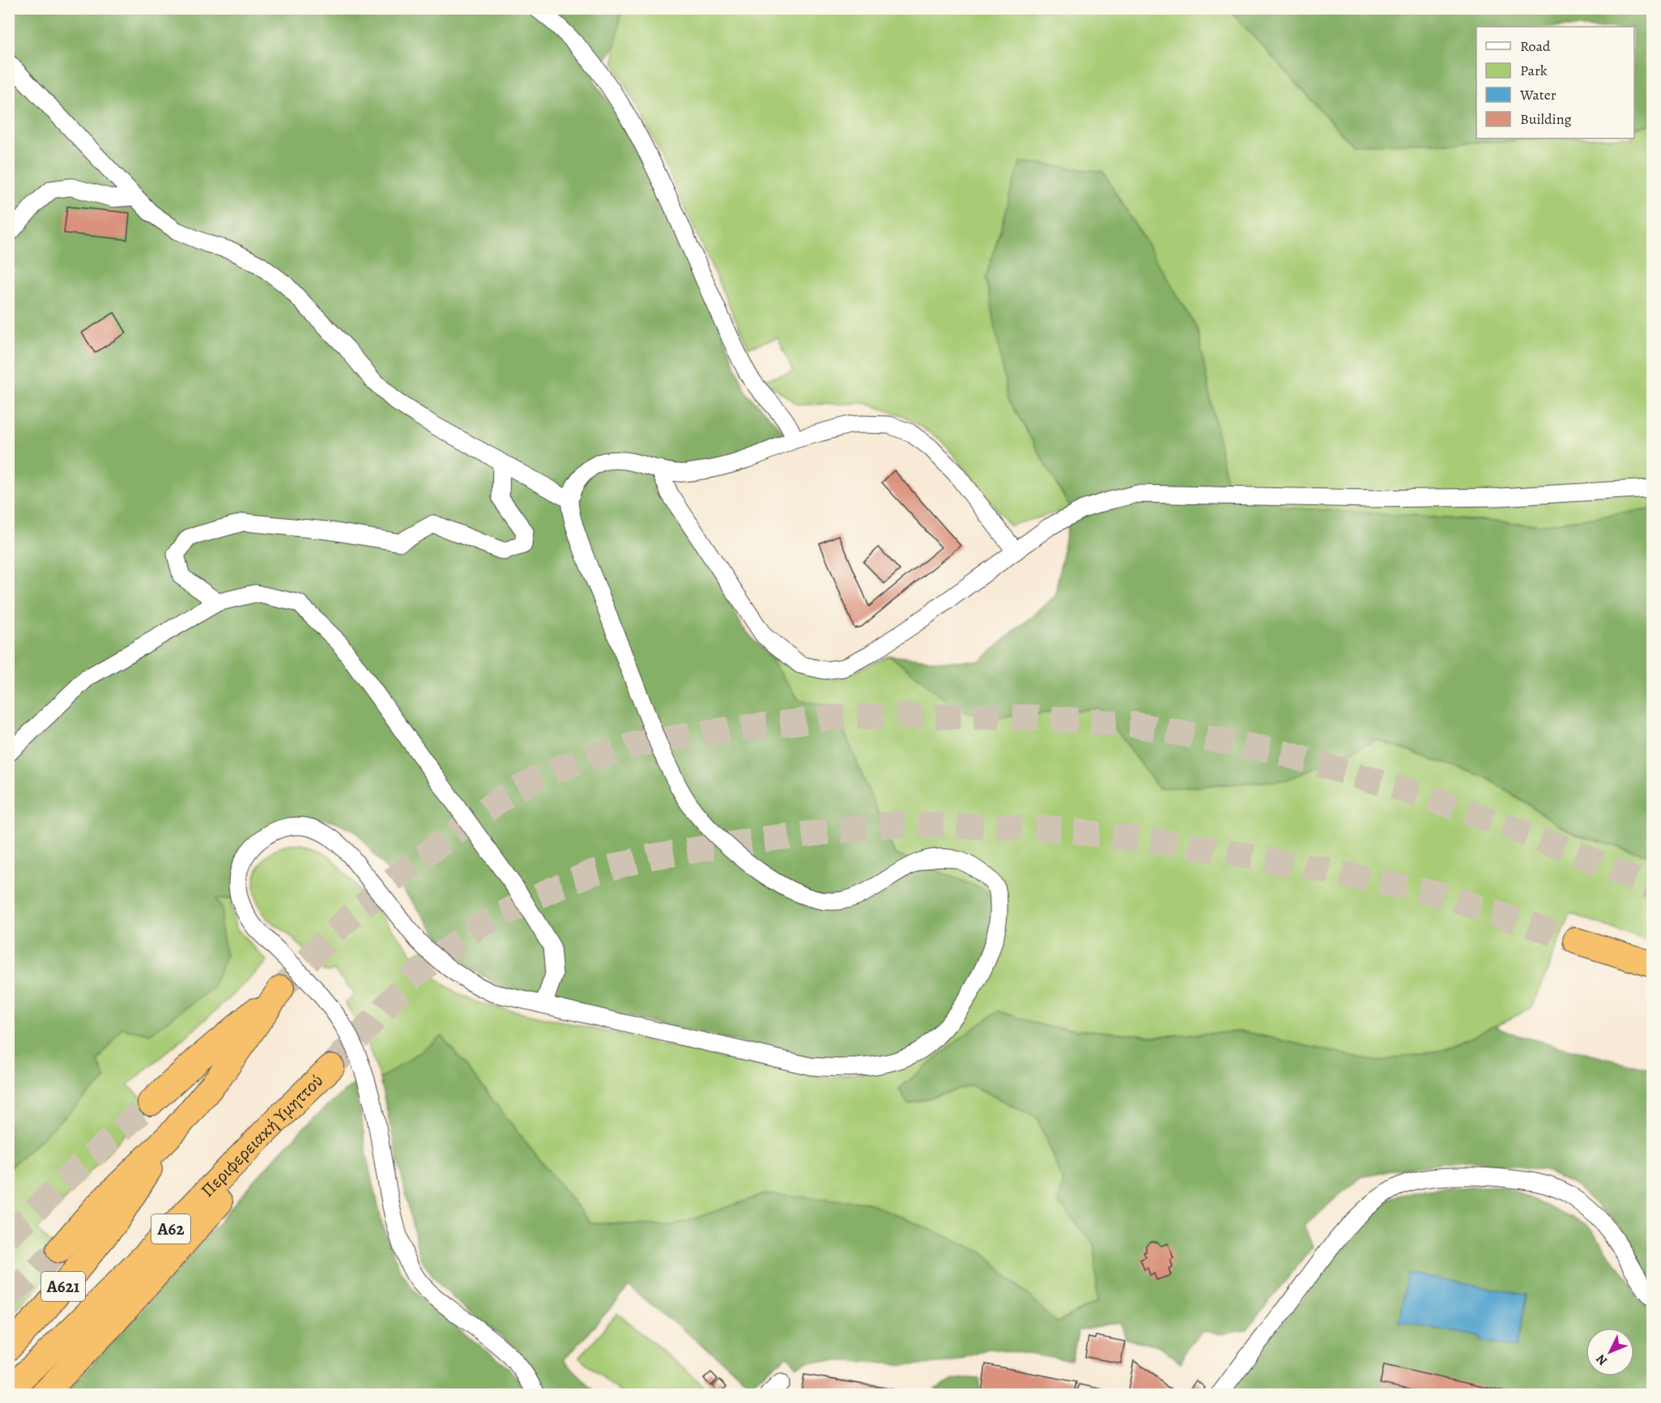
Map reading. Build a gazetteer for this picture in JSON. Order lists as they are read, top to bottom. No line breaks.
{"streets":{"highway":["Περιφερειακή Υμηττού","Α62","Α621"]},"legend":["Road","Park","Water","Building"],"north":"bottom left"}
